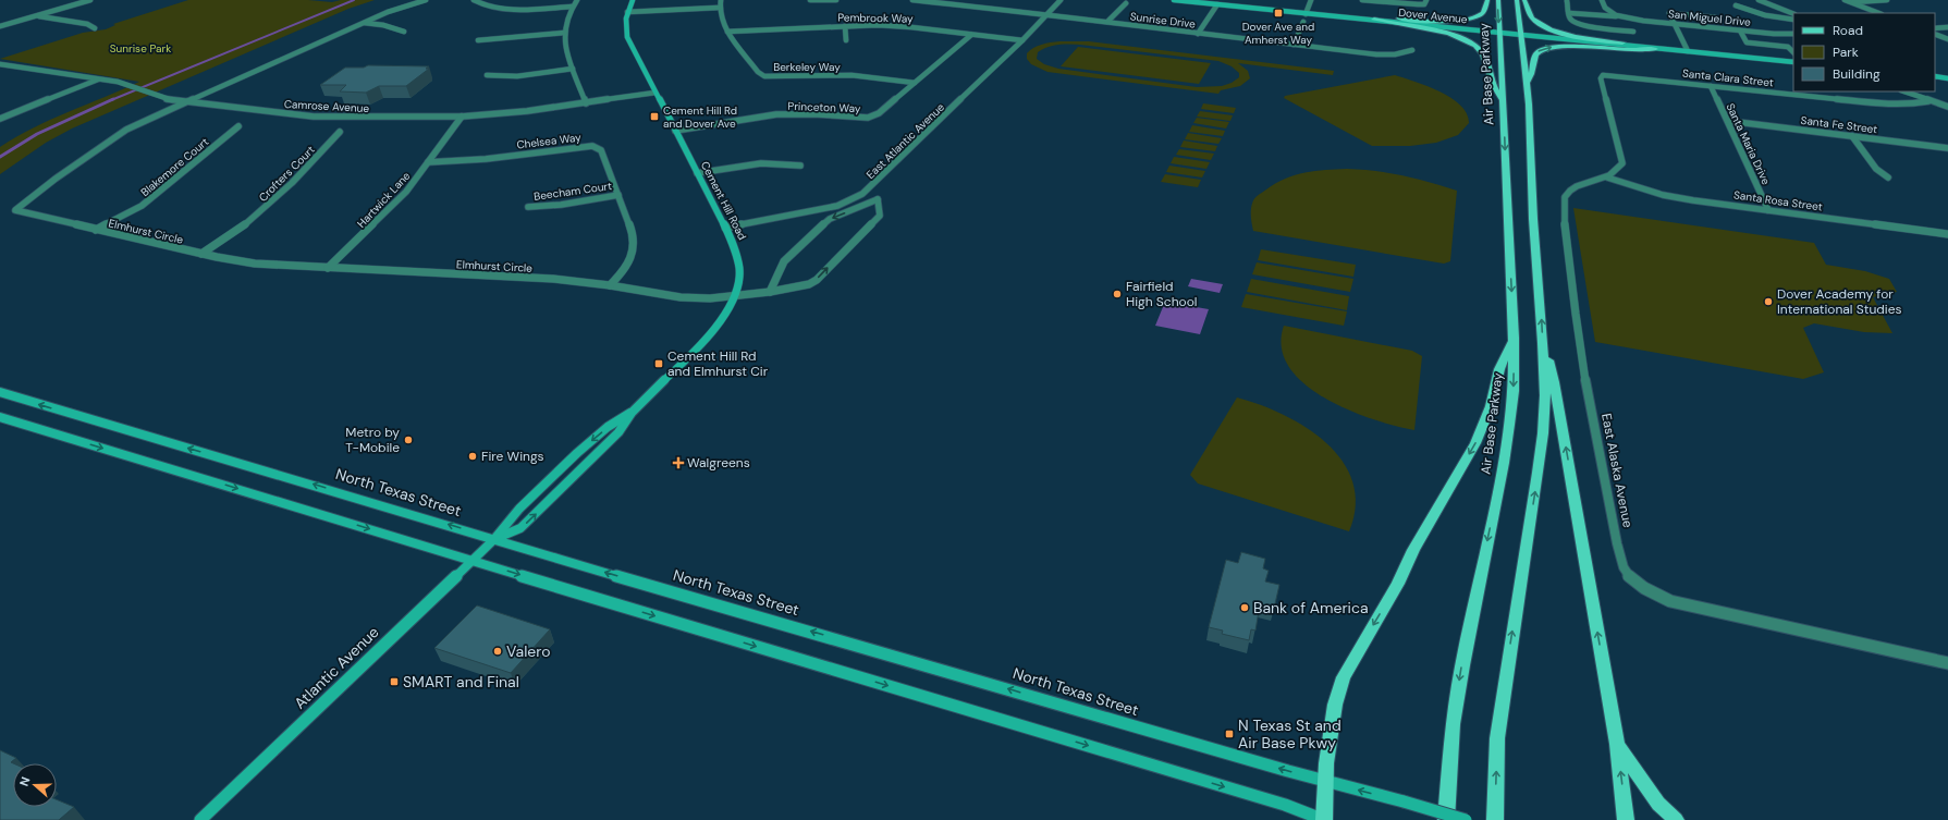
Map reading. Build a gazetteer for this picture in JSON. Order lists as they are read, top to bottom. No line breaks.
{"streets":{"main road":["Dover Avenue","Air Base Parkway","Cement Hill Road","North Texas Street","Atlantic Avenue"],"street":["Pembrook Way","San Miguel Drive","Sunrise Drive","Berkeley Way","Santa Clara Street","Camrose Avenue","Princeton Way","Santa Fe Street","Chelsea Way","East Atlantic Avenue","Santa Maria Drive","Blakemore Court","Crofters Court","Beecham Court","Hartwick Lane","Santa Rosa Street","Elmhurst Circle","East Alaska Avenue"]},"crossings":[["Dover Avenue","Air Base Parkway"],["Pembrook Way","Berkeley Way"],["Pembrook Way","Princeton Way"],["Pembrook Way","East Atlantic Avenue"],["Sunrise Drive","East Atlantic Avenue"],["Berkeley Way","Princeton Way"],["Santa Clara Street","Santa Maria Drive"],["Santa Clara Street","East Alaska Avenue"],["Camrose Avenue","Hartwick Lane"],["Camrose Avenue","Cement Hill Road"],["Camrose Avenue","Elmhurst Circle"],["Princeton Way","Cement Hill Road"],["Santa Fe Street","Santa Maria Drive"],["Chelsea Way","Beecham Court"],["Chelsea Way","Hartwick Lane"],["Chelsea Way","Elmhurst Circle"],["East Atlantic Avenue","Cement Hill Road"],["Santa Maria Drive","Santa Rosa Street"],["Blakemore Court","Elmhurst Circle"],["Crofters Court","Elmhurst Circle"],["Hartwick Lane","Elmhurst Circle"],["Cement Hill Road","Elmhurst Circle"],["Cement Hill Road","North Texas Street"],["Cement Hill Road","Atlantic Avenue"],["Santa Rosa Street","East Alaska Avenue"],["North Texas Street","Atlantic Avenue"]],"parks":["Sunrise Park"],"places":{"transit":["Dover Ave and Amherst Way","Cement Hill Rd and Dover Ave","Cement Hill Rd and Elmhurst Cir","SMART and Final","N Texas St and Air Base Pkwy"],"other":["Fairfield High School","Dover Academy for International Studies","Metro by T-Mobile","Fire Wings","Bank of America","Valero"],"health":["Walgreens"]},"legend":["Road","Park","Building"],"north":"left"}
